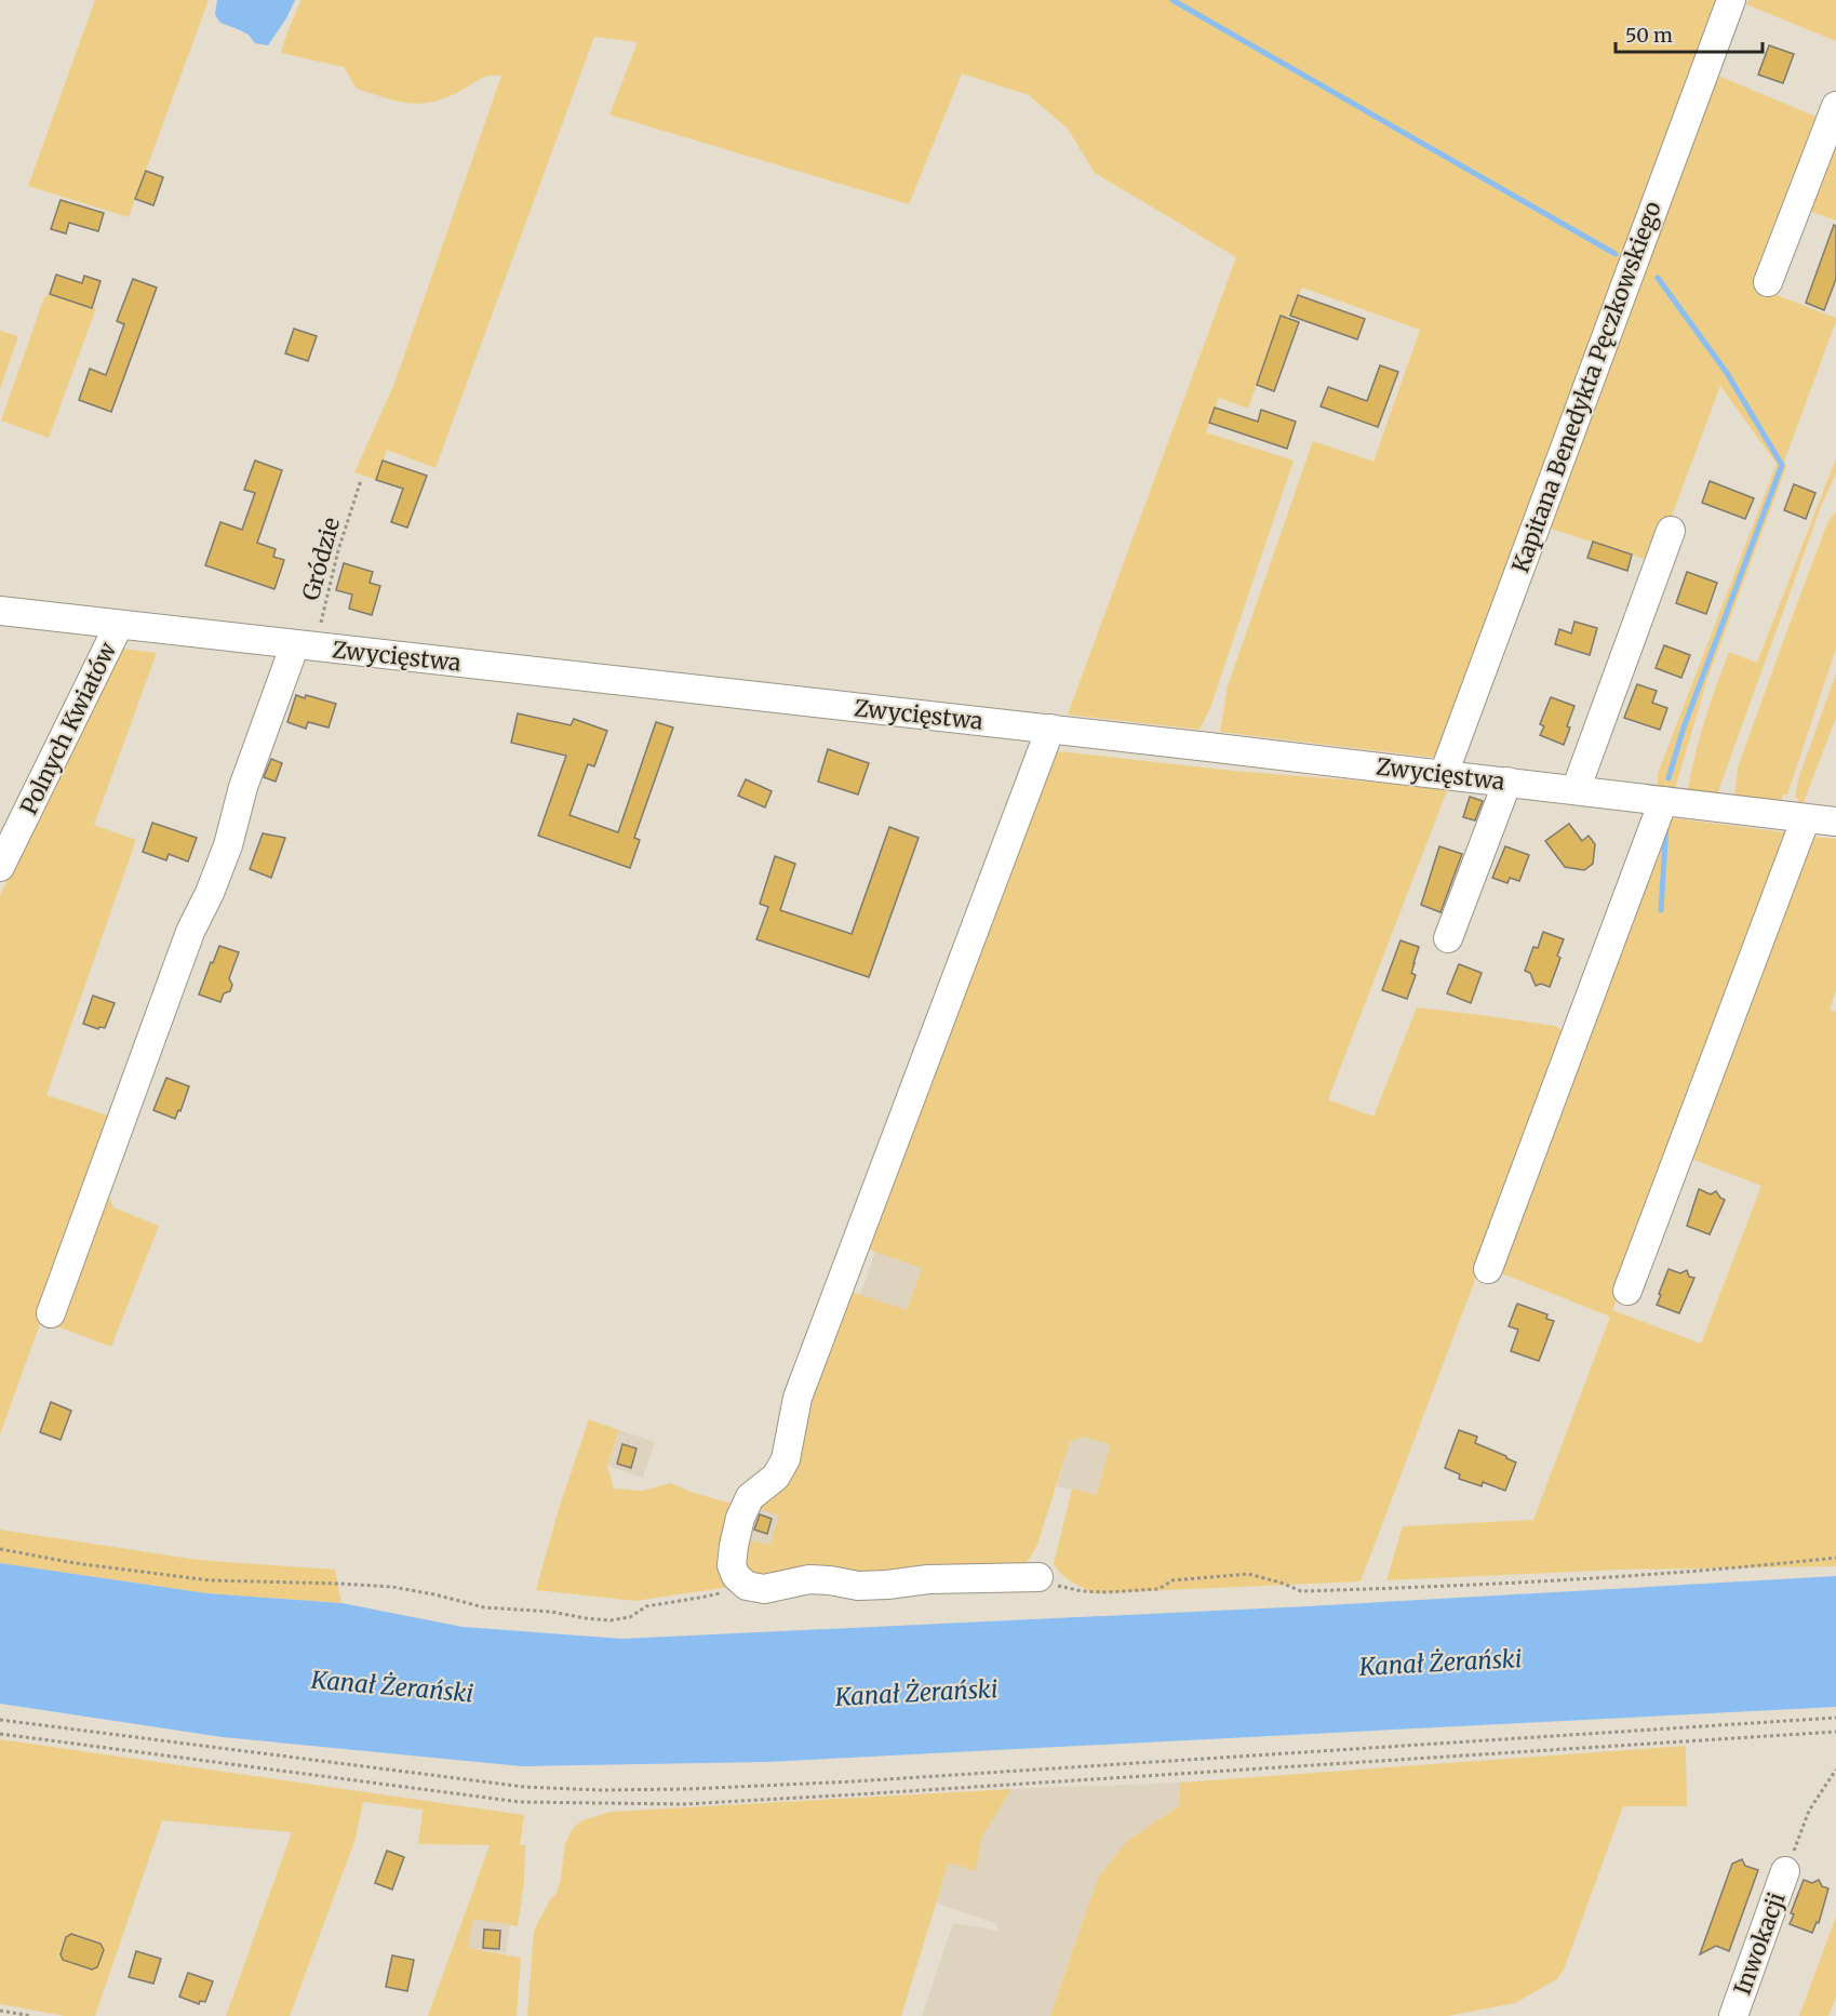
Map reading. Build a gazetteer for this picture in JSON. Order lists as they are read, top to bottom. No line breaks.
{"streets":{"street":["Kapitana Benedykta Pęczkowskiego","Zwycięstwa","Polnych Kwiatów","Inwokacji"],"path":["Gródzie"]},"crossings":[["Kapitana Benedykta Pęczkowskiego","Zwycięstwa"],["Gródzie","Zwycięstwa"],["Zwycięstwa","Polnych Kwiatów"]],"water":["Kanał Żerański"],"scale_bar":"50 m"}
